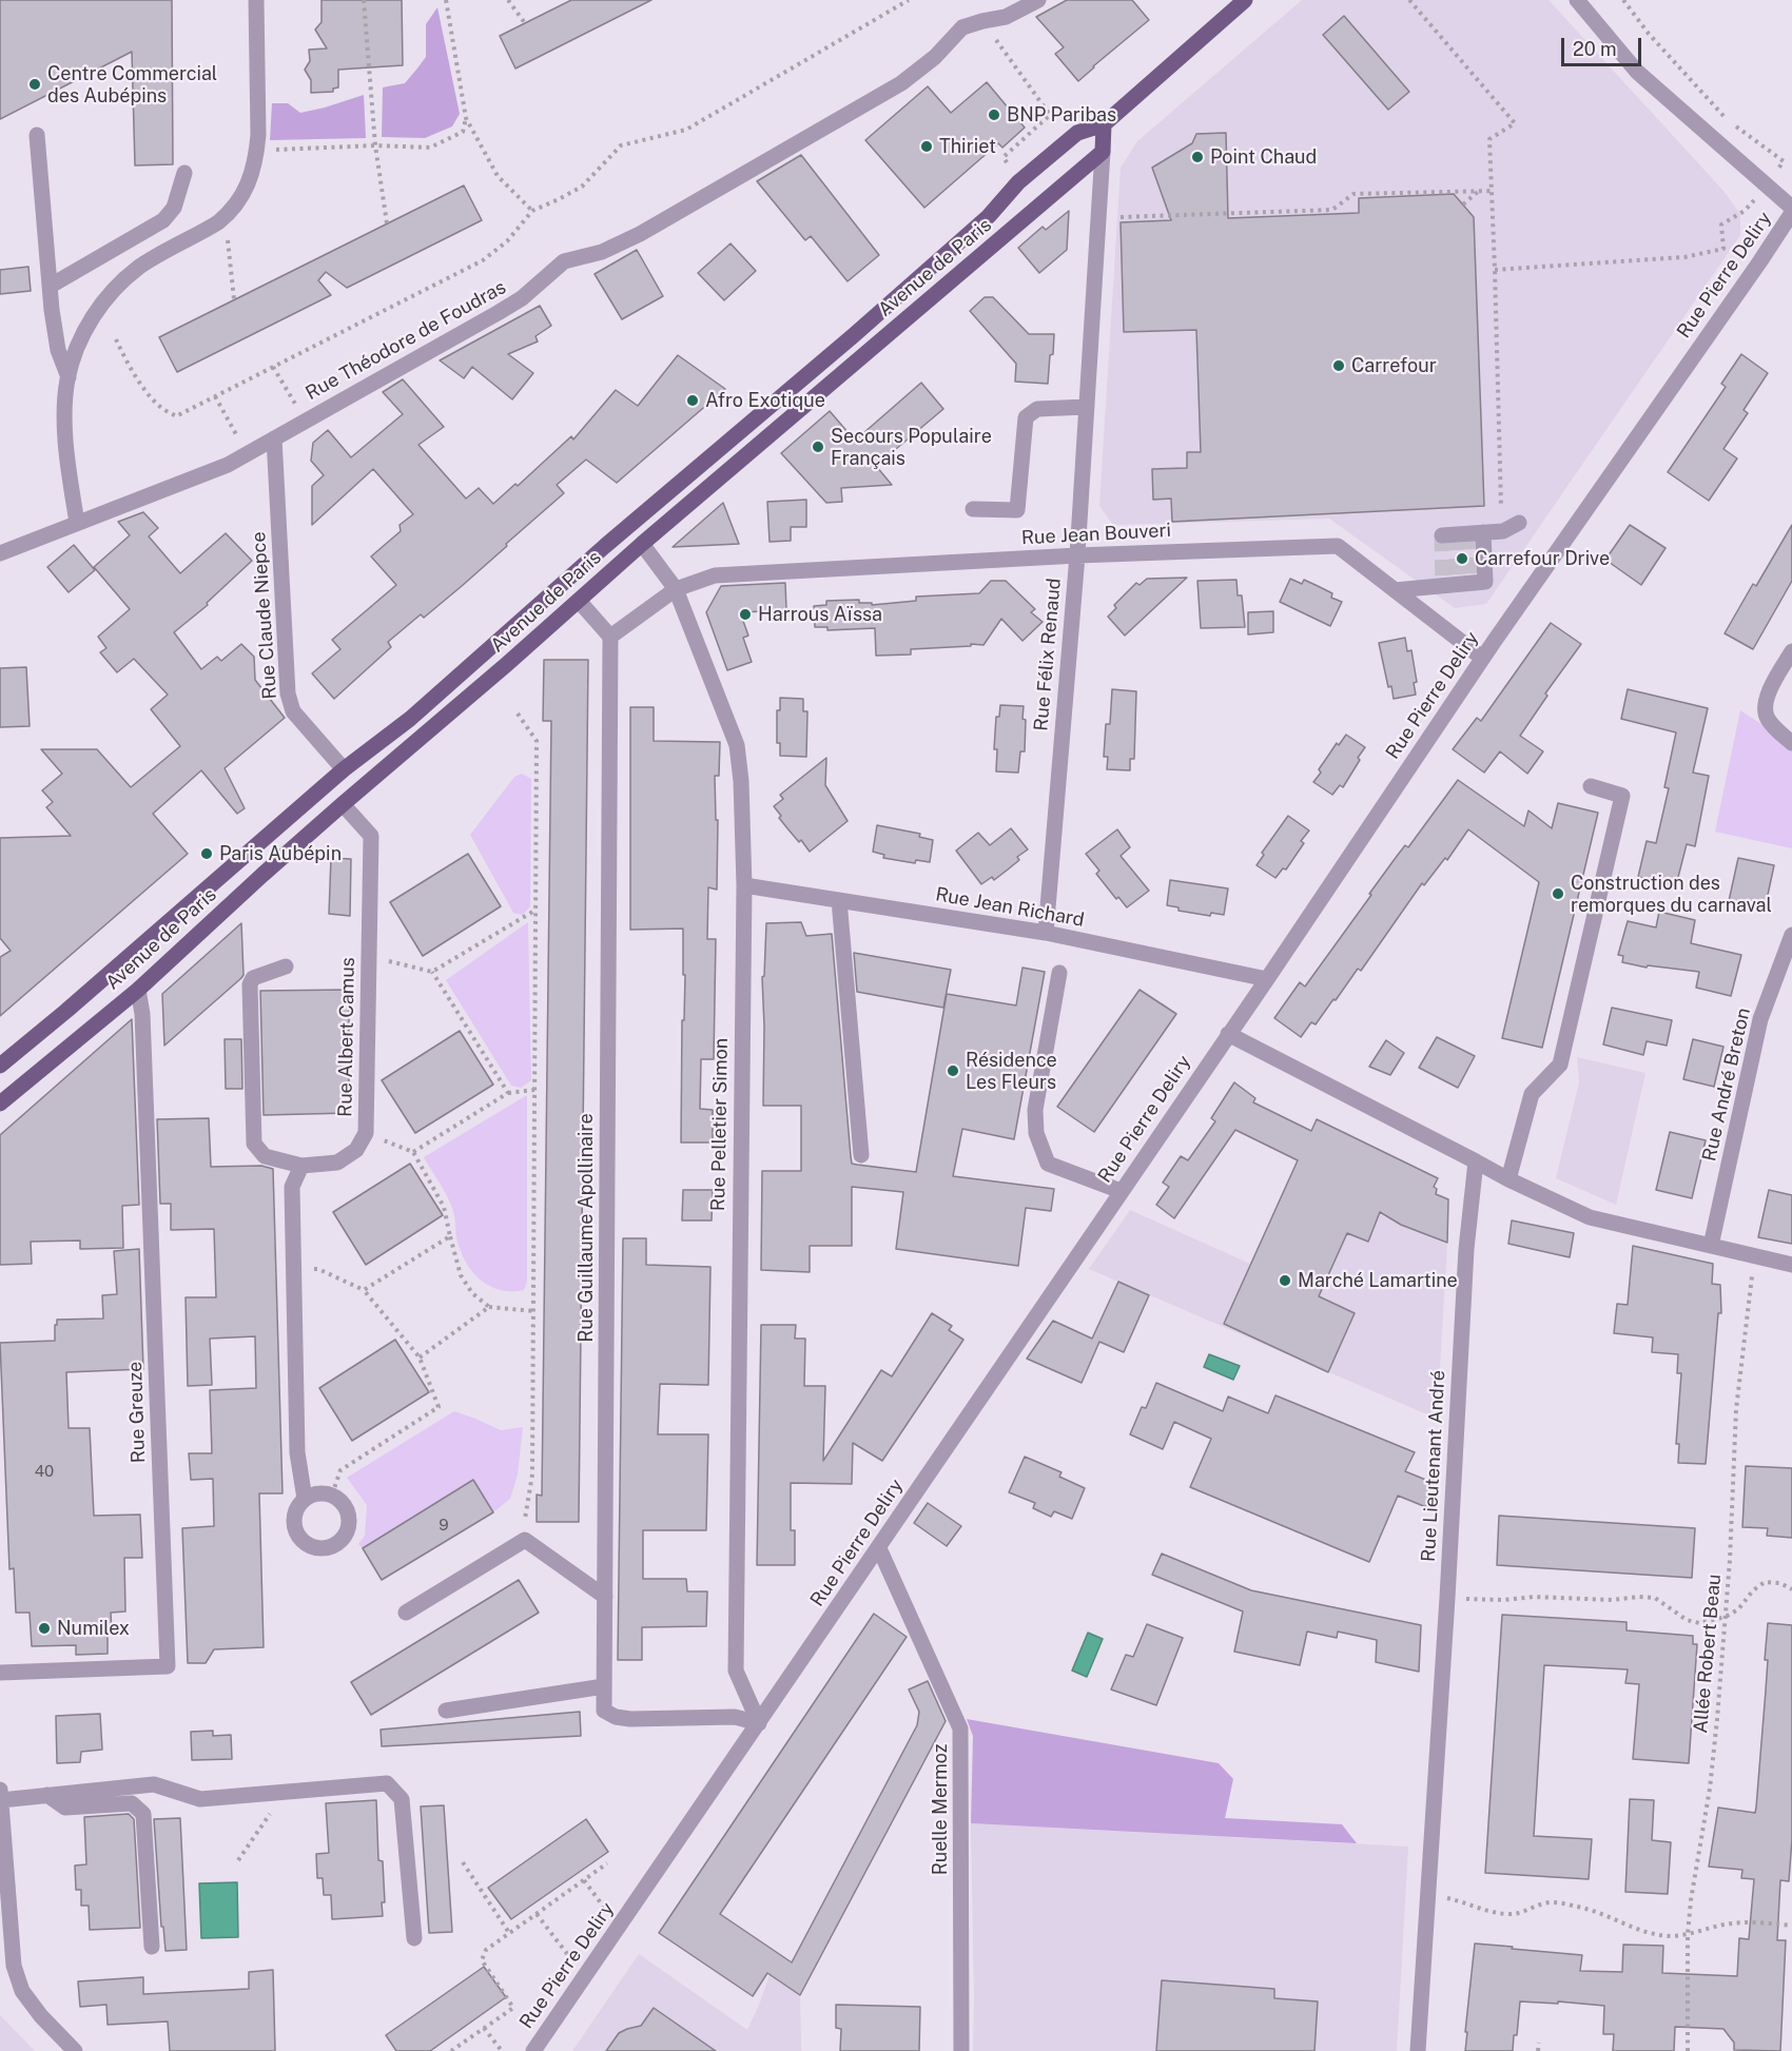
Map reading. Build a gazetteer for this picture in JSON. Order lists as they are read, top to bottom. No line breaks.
{"streets":{"main road":["Avenue de Paris"],"street":["Rue Pierre Deliry","Rue Théodore de Foudras","Rue Jean Bouveri","Rue Claude Niepce","Rue Félix Renaud","Rue Jean Richard","Rue Albert Camus","Rue André Breton","Rue Pelletier Simon","Rue Guillaume Apollinaire","Rue Greuze","Rue Lieutenant André","Ruelle Mermoz"],"path":["Allée Robert Beau"]},"crossings":[["Avenue de Paris","Rue Claude Niepce"],["Avenue de Paris","Rue Félix Renaud"],["Avenue de Paris","Rue Albert Camus"],["Avenue de Paris","Rue Pelletier Simon"],["Avenue de Paris","Rue Greuze"],["Rue Pierre Deliry","Rue Jean Bouveri"],["Rue Pierre Deliry","Rue Jean Richard"],["Rue Pierre Deliry","Rue Pelletier Simon"],["Rue Pierre Deliry","Rue Guillaume Apollinaire"],["Rue Pierre Deliry","Ruelle Mermoz"],["Rue Théodore de Foudras","Rue Claude Niepce"],["Rue Jean Bouveri","Rue Félix Renaud"],["Rue Jean Bouveri","Rue Pelletier Simon"],["Rue Jean Bouveri","Rue Guillaume Apollinaire"],["Rue Félix Renaud","Rue Jean Richard"],["Rue Jean Richard","Rue Pelletier Simon"],["Rue Pelletier Simon","Rue Guillaume Apollinaire"]],"places":["Centre Commercial des Aubépins","BNP Paribas","Thiriet","Point Chaud","Carrefour","Afro Exotique","Secours Populaire Français","Carrefour Drive","Harrous Aïssa","Paris Aubépin","Construction des remorques du carnaval","Résidence Les Fleurs","Marché Lamartine","Numilex"],"house_numbers":["40","9"],"scale_bar":"20 m"}
